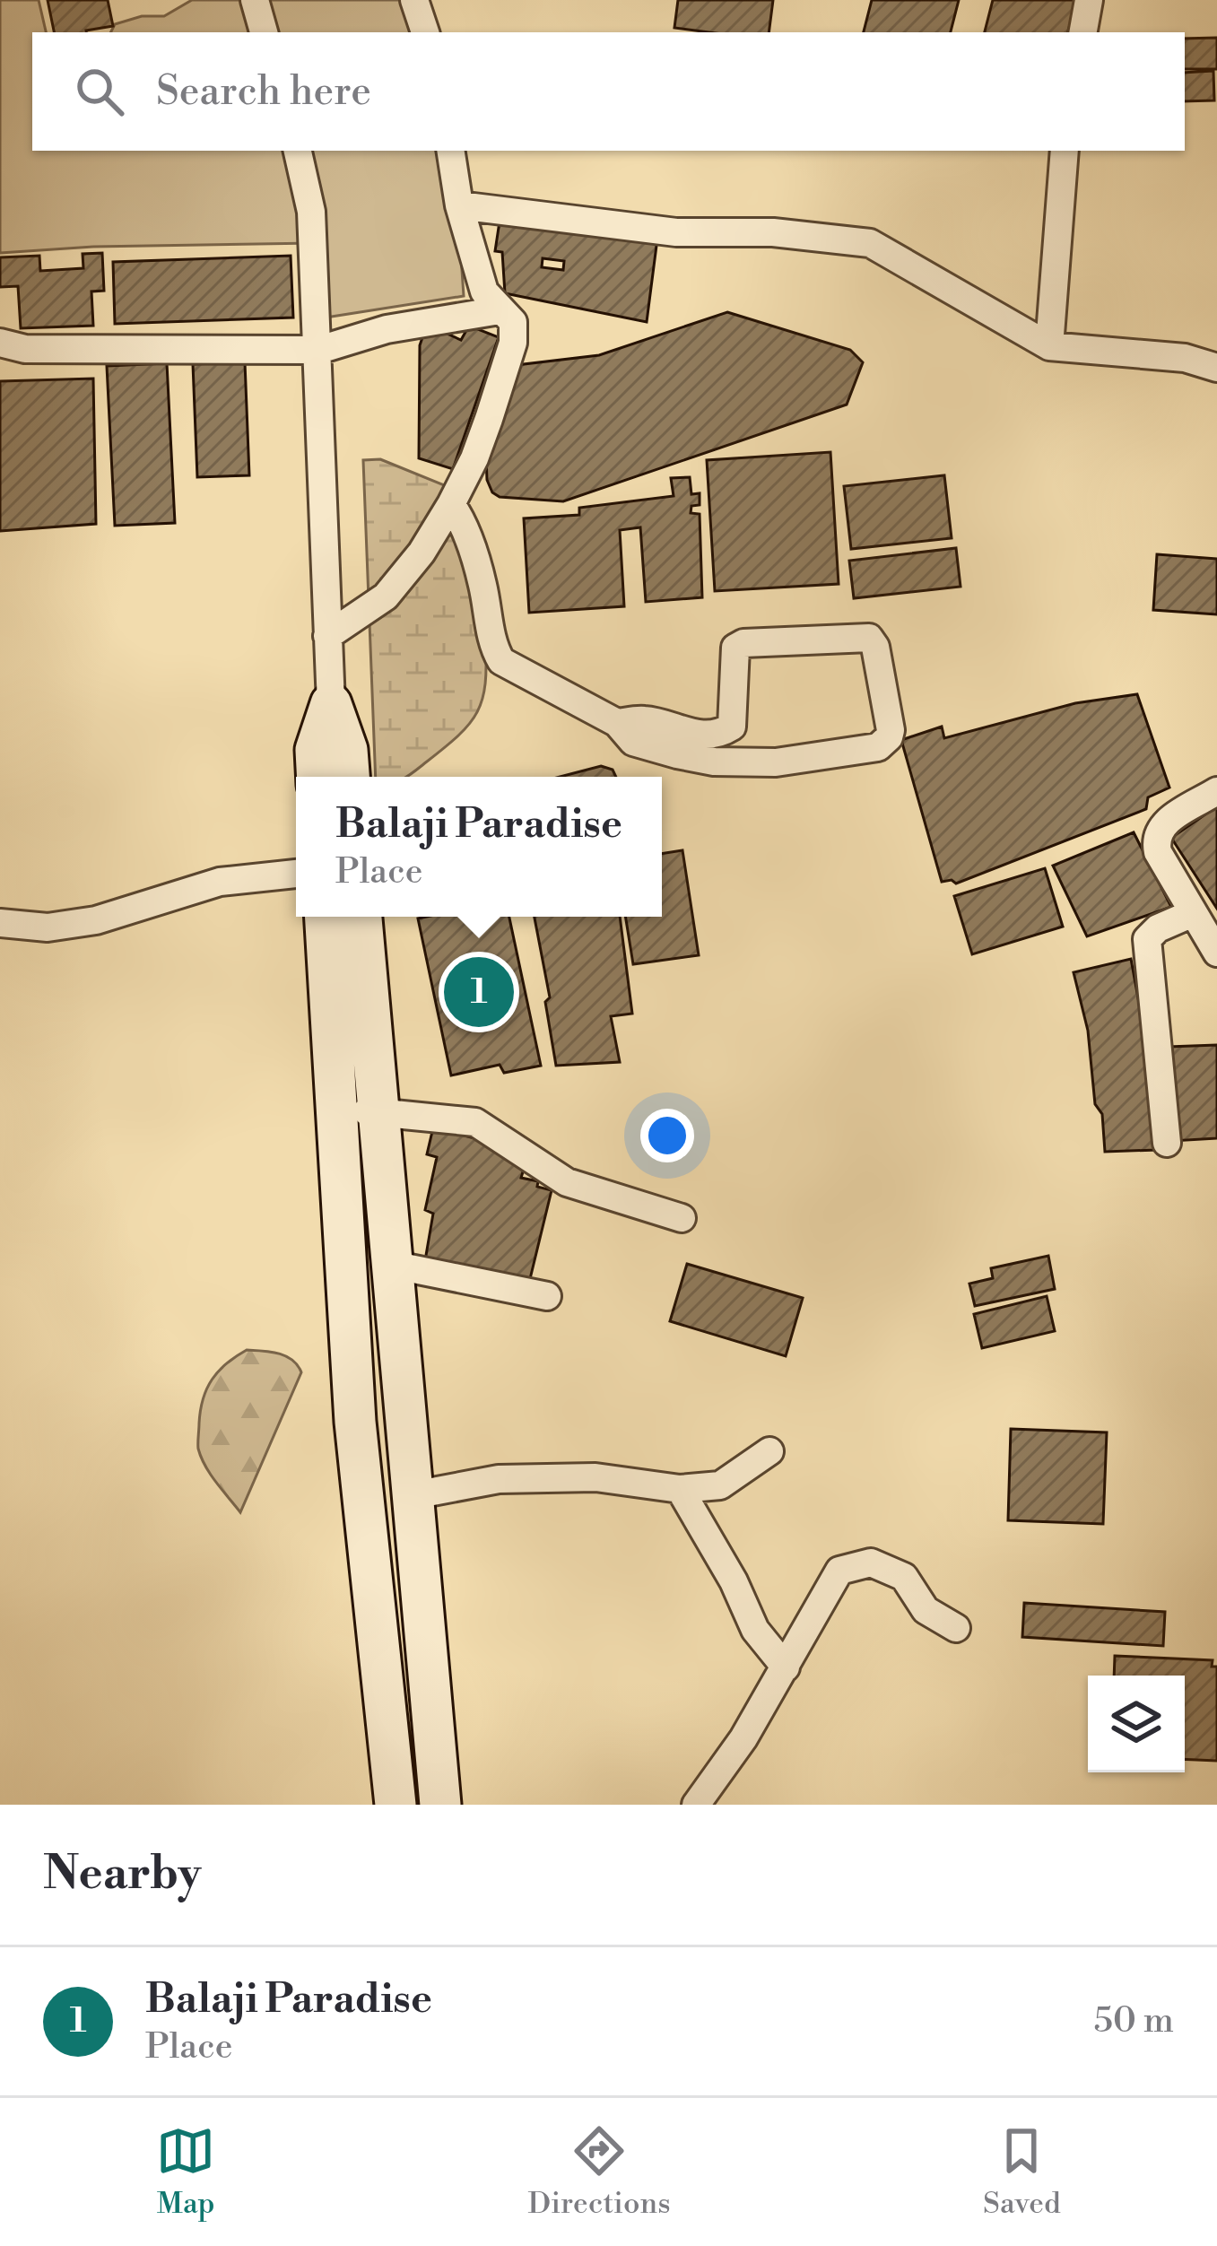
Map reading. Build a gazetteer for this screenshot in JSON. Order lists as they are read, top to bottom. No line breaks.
{"page":{"search":"Search here","popup":["Balaji Paradise","Place"],"pins":"1","heading":"Nearby","list":[{"mark":"1","name":"Balaji Paradise","note":"Place","value":"50 m"}],"nav":["Map","Directions","Saved"]}}
